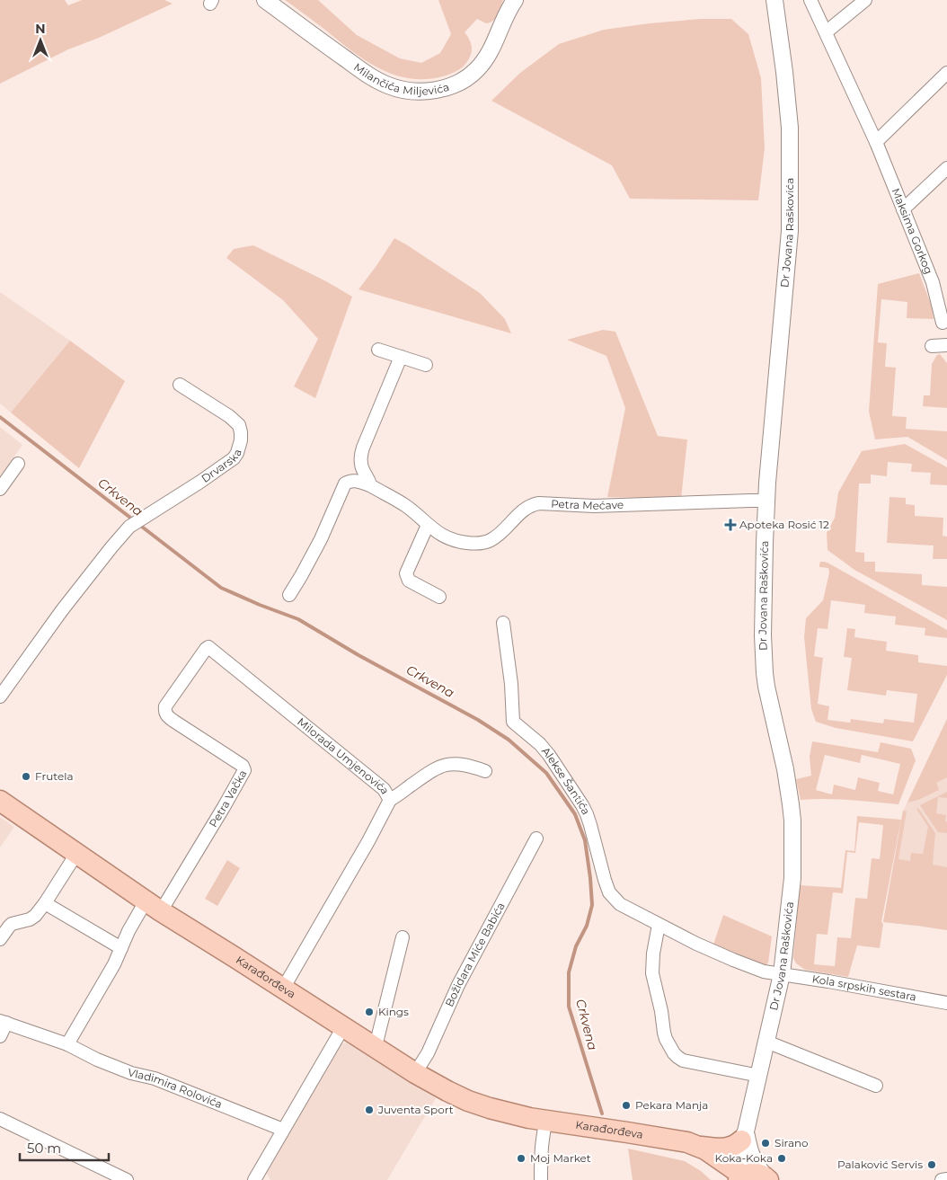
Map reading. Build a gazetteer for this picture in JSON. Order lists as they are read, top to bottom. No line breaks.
{"streets":{"main road":["Karađorđeva"],"street":["Milančića Miljevića","Maksima Gorkog","Dr Jovana Raškovića","Drvarska","Petra Mećave","Milorada Umjenovića","Alekse Šantića","Petra Vačka","Božidara Miće Babića","Kola srpskih sestara","Vladimira Rolovića"]},"crossings":[["Dr Jovana Raškovića","Petra Mećave"],["Dr Jovana Raškovića","Alekse Šantića"],["Dr Jovana Raškovića","Karađorđeva"],["Dr Jovana Raškovića","Kola srpskih sestara"],["Milorada Umjenovića","Petra Vačka"],["Milorada Umjenovića","Karađorđeva"],["Alekse Šantića","Kola srpskih sestara"],["Petra Vačka","Karađorđeva"],["Božidara Miće Babića","Karađorđeva"]],"water":["Crkvena"],"places":{"health":["Apoteka Rosić 12"],"other":["Frutela","Kings","Pekara Manja","Juventa Sport","Sirano","Moj Market","Koka-Koka","Palaković Servis"]},"scale_bar":"50 m","north":"top"}
